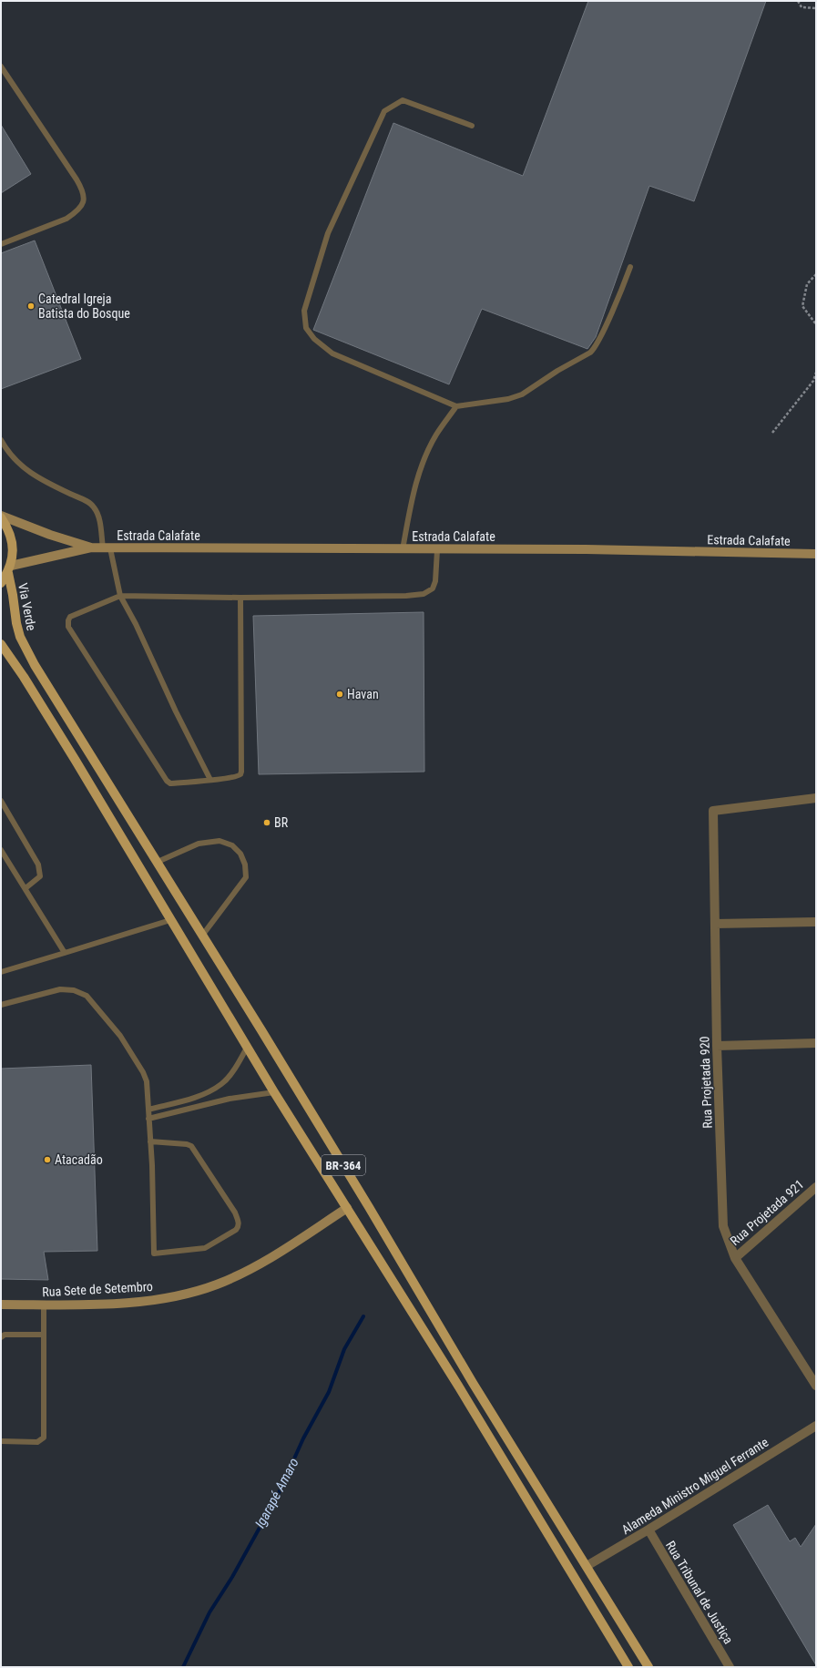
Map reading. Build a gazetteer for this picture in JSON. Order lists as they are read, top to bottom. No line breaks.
{"streets":{"main road":["Via Verde","BR-364"],"street":["Estrada Calafate","Rua Projetada 920","Rua Projetada 921","Rua Sete de Setembro","Alameda Ministro Miguel Ferrante","Rua Tribunal de Justiça"]},"crossings":[["Estrada Calafate","Via Verde"],["Estrada Calafate","BR-364"],["Via Verde","BR-364"],["Rua Projetada 920","Rua Projetada 921"],["BR-364","Rua Sete de Setembro"],["BR-364","Alameda Ministro Miguel Ferrante"],["Alameda Ministro Miguel Ferrante","Rua Tribunal de Justiça"]],"water":["Igarapé Amaro"],"places":["Catedral Igreja Batista do Bosque","Havan","BR","Atacadão"]}
